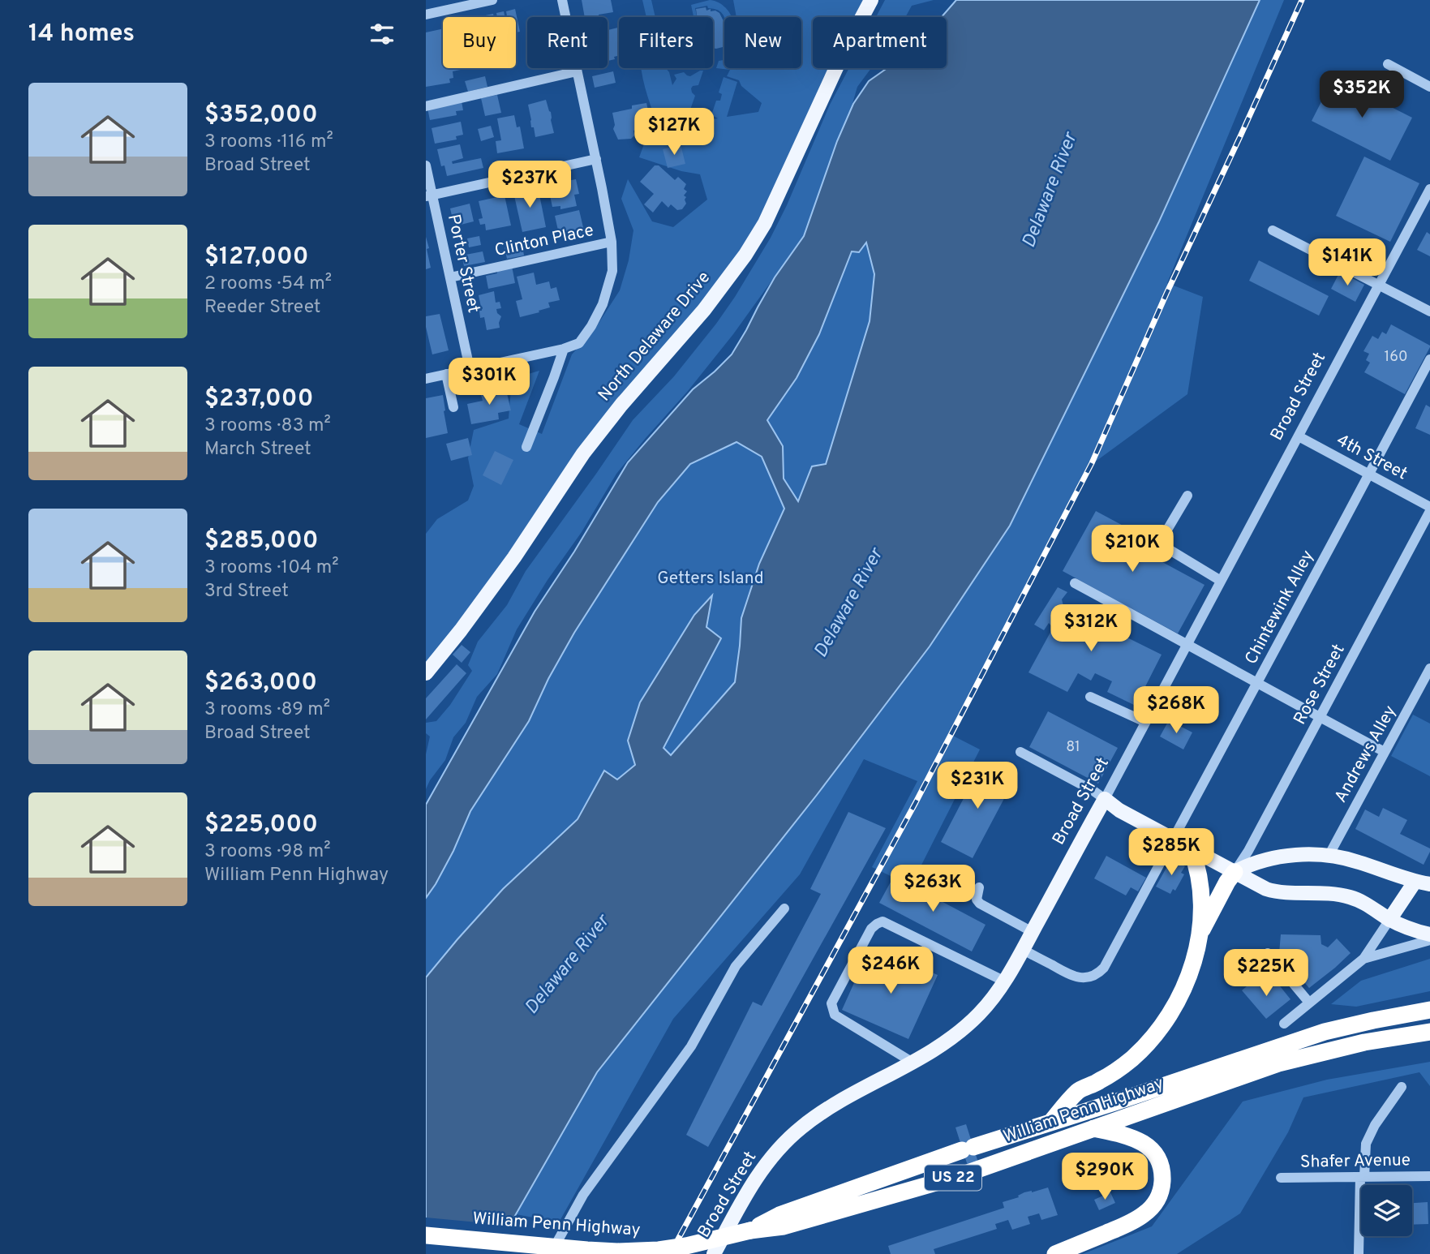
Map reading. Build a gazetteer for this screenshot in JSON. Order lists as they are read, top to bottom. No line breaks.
{"streets":{"highway":["William Penn Highway","US 22"],"main road":["North Delaware Drive","Broad Street"],"street":["Clinton Place","Porter Street","4th Street","Chintewink Alley","Rose Street","Andrews Alley","Shafer Avenue"]},"crossings":[["Clinton Place","Porter Street"],["Broad Street","4th Street"],["Broad Street","Chintewink Alley"],["4th Street","Chintewink Alley"],["4th Street","Rose Street"]],"water":["Delaware River"],"parks":["Getters Island"],"house_numbers":["160","81"],"page":{"heading":"14 homes","chip":["Buy","Rent","Filters","New","Apartment"],"list":[{"name":"$352,000","note":"3 rooms · 116 m² · Broad Street"},{"name":"$127,000","note":"2 rooms · 54 m² · Reeder Street"},{"name":"$237,000","note":"3 rooms · 83 m² · March Street"},{"name":"$285,000","note":"3 rooms · 104 m² · 3rd Street"},{"name":"$263,000","note":"3 rooms · 89 m² · Broad Street"},{"name":"$225,000","note":"3 rooms · 98 m² · William Penn Highway"}],"price":["$352K","$127K","$237K","$141K","$301K","$210K","$312K","$268K","$231K","$285K","$263K","$246K","$225K","$290K"]}}
